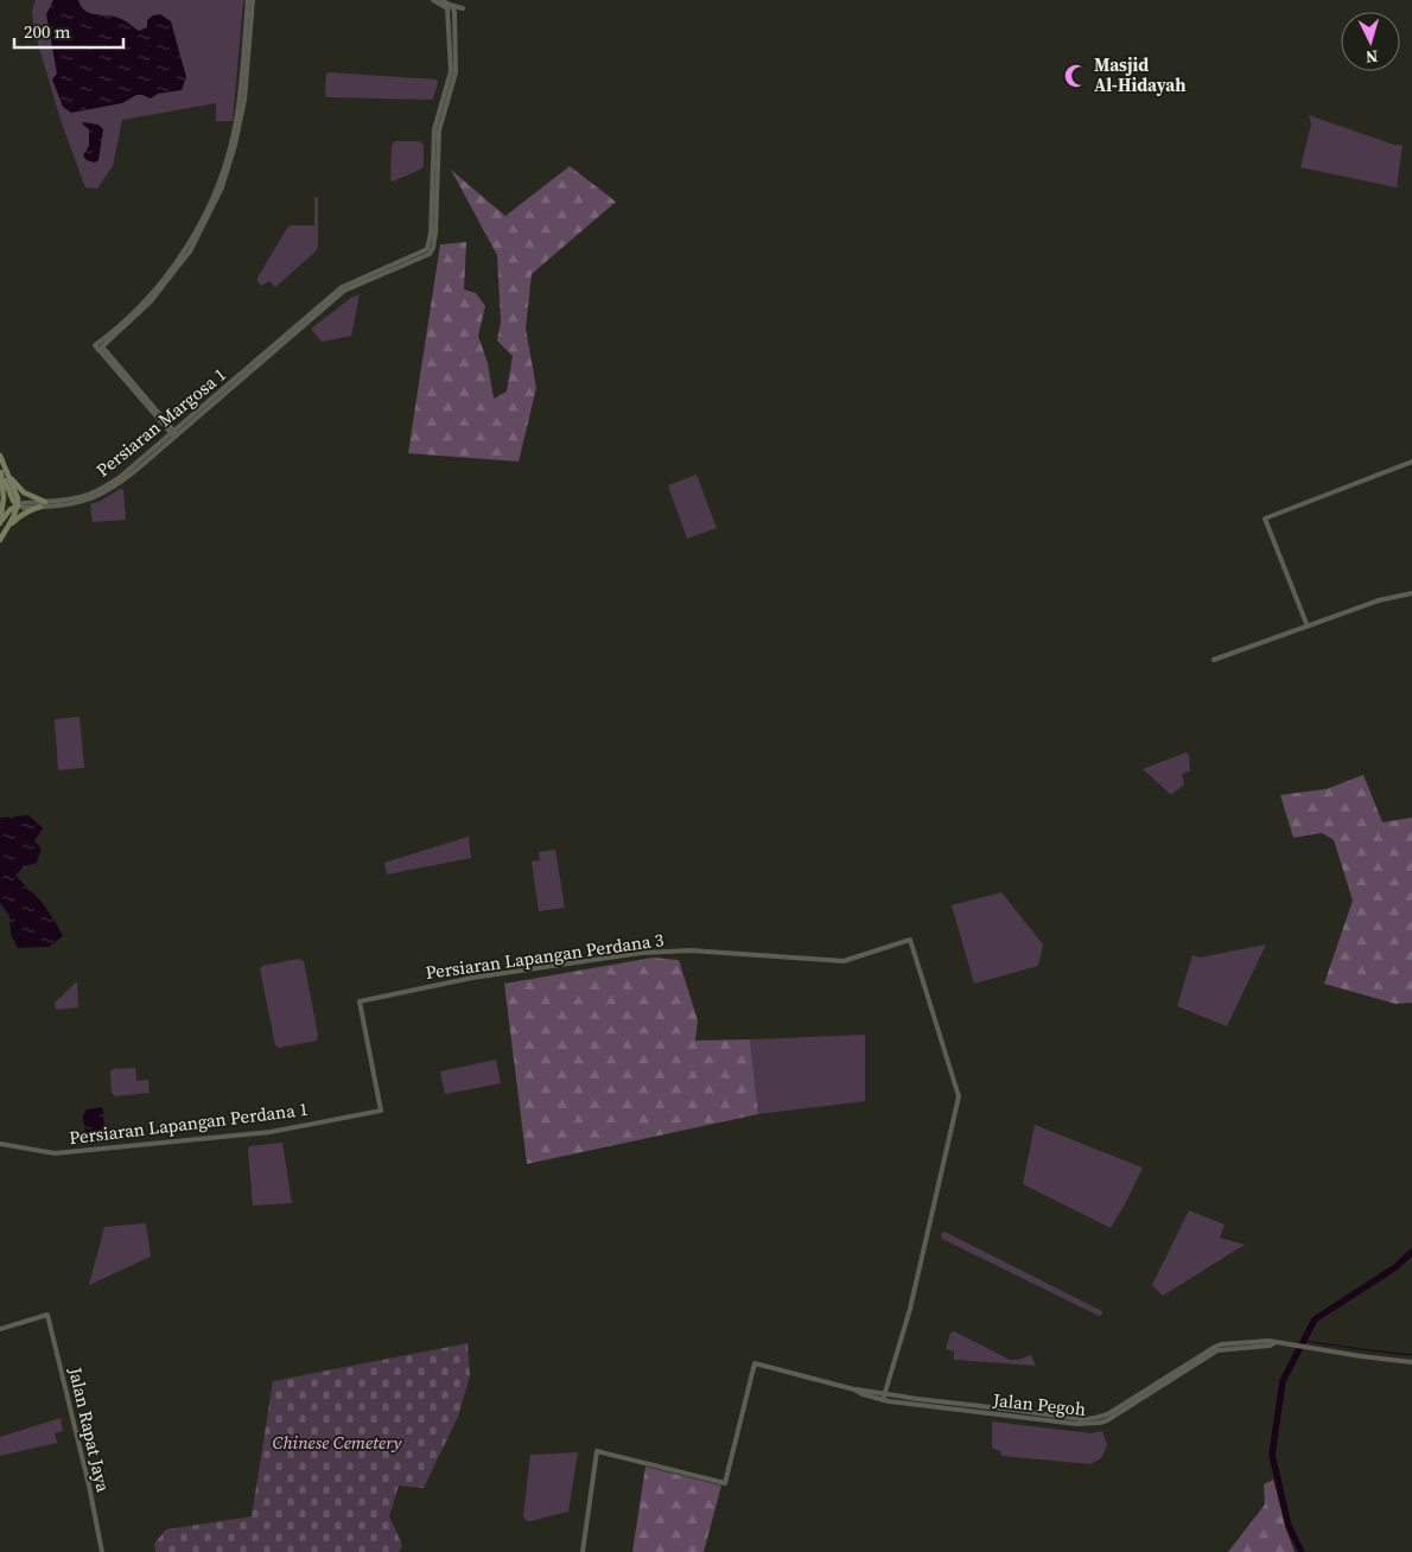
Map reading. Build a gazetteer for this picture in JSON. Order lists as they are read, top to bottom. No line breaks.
{"streets":{"street":["Persiaran Margosa 1","Persiaran Lapangan Perdana 3","Persiaran Lapangan Perdana 1","Jalan Pegoh","Jalan Rapat Jaya"]},"crossings":[["Persiaran Lapangan Perdana 3","Persiaran Lapangan Perdana 1"],["Persiaran Lapangan Perdana 3","Jalan Pegoh"]],"parks":["Chinese Cemetery"],"places":{"mosque":["Masjid Al-Hidayah"]},"scale_bar":"200 m","north":"bottom"}
